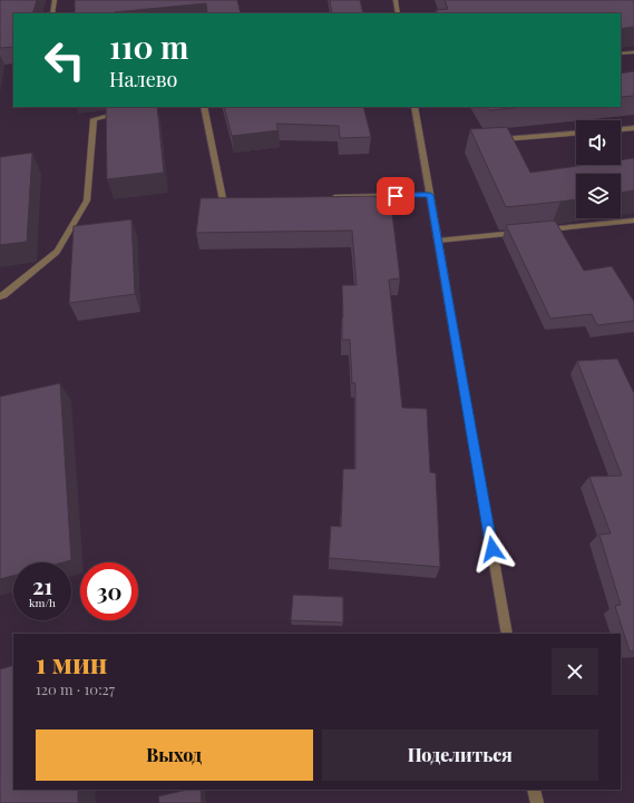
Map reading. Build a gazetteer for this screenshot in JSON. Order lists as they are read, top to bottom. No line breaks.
{"page":{"turn":["110 m","Налево"],"speed":"21 km/h","limit":"30","heading":["1 мин","120 m · 10:27"],"buttons":["Выход","Поделиться"]}}
